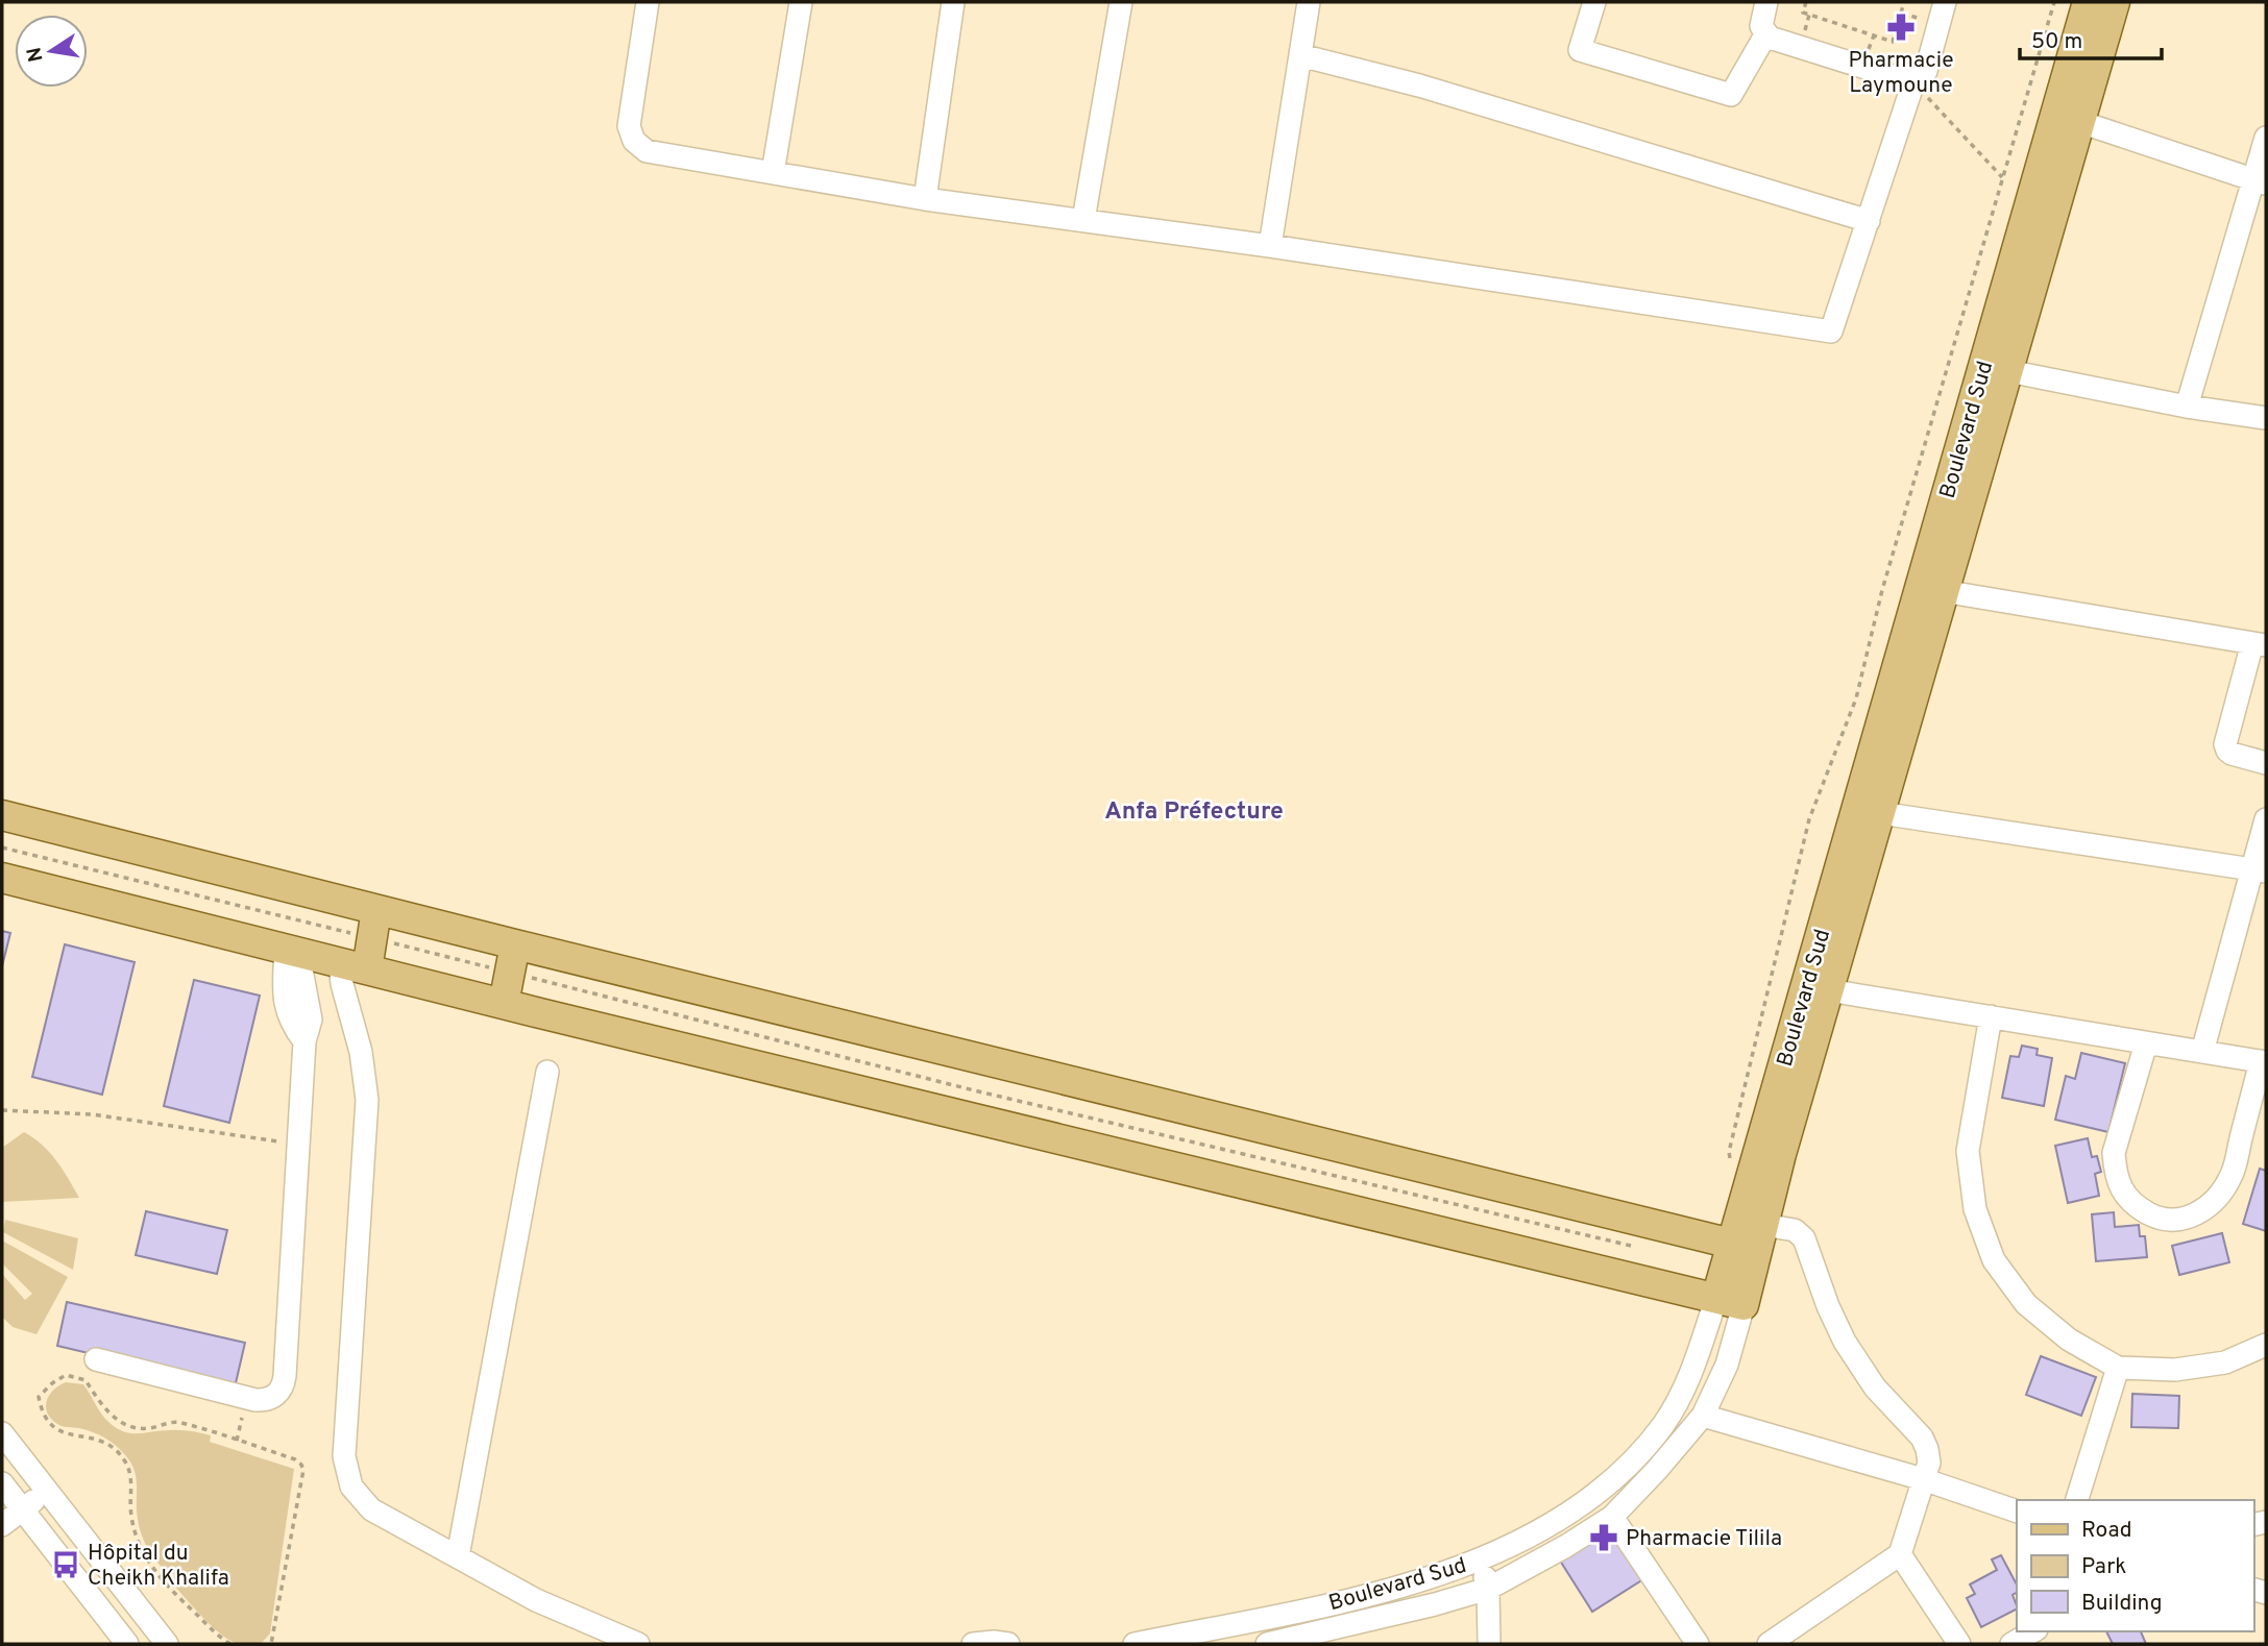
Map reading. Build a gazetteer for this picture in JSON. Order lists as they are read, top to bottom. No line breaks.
{"streets":{"main road":["Boulevard Sud"]},"districts":["Anfa Préfecture"],"places":{"pharmacy":["Pharmacie Laymoune","Pharmacie Tilila"],"bus stop":["Hôpital du Cheikh Khalifa"]},"legend":["Road","Park","Building"],"scale_bar":"50 m","north":"left"}
